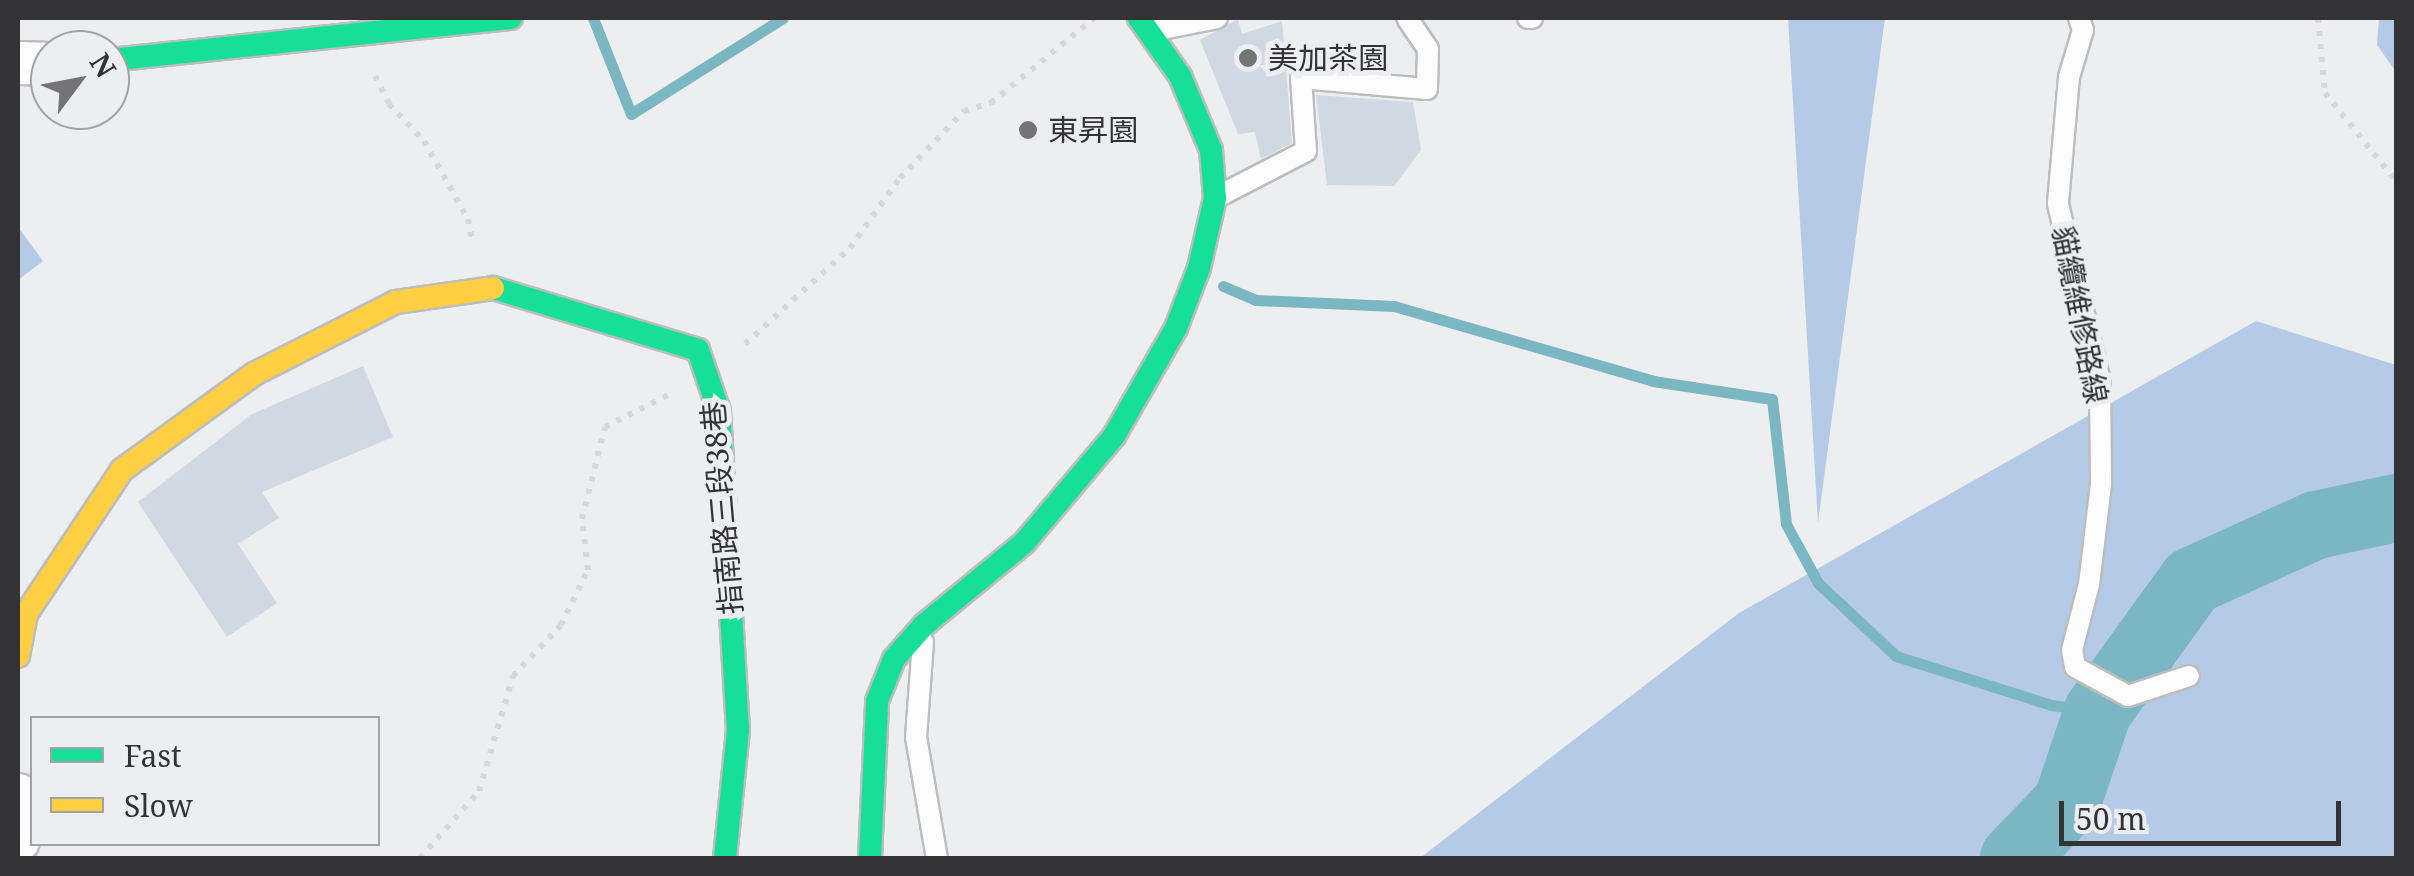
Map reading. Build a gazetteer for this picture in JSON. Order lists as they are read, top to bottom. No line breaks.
{"streets":{"street":["指南路三段38巷"],"lane":["貓纜維修路線"]},"places":["美加茶園","東昇園"],"legend":["Fast","Slow"],"scale_bar":"50 m","north":"top right"}
